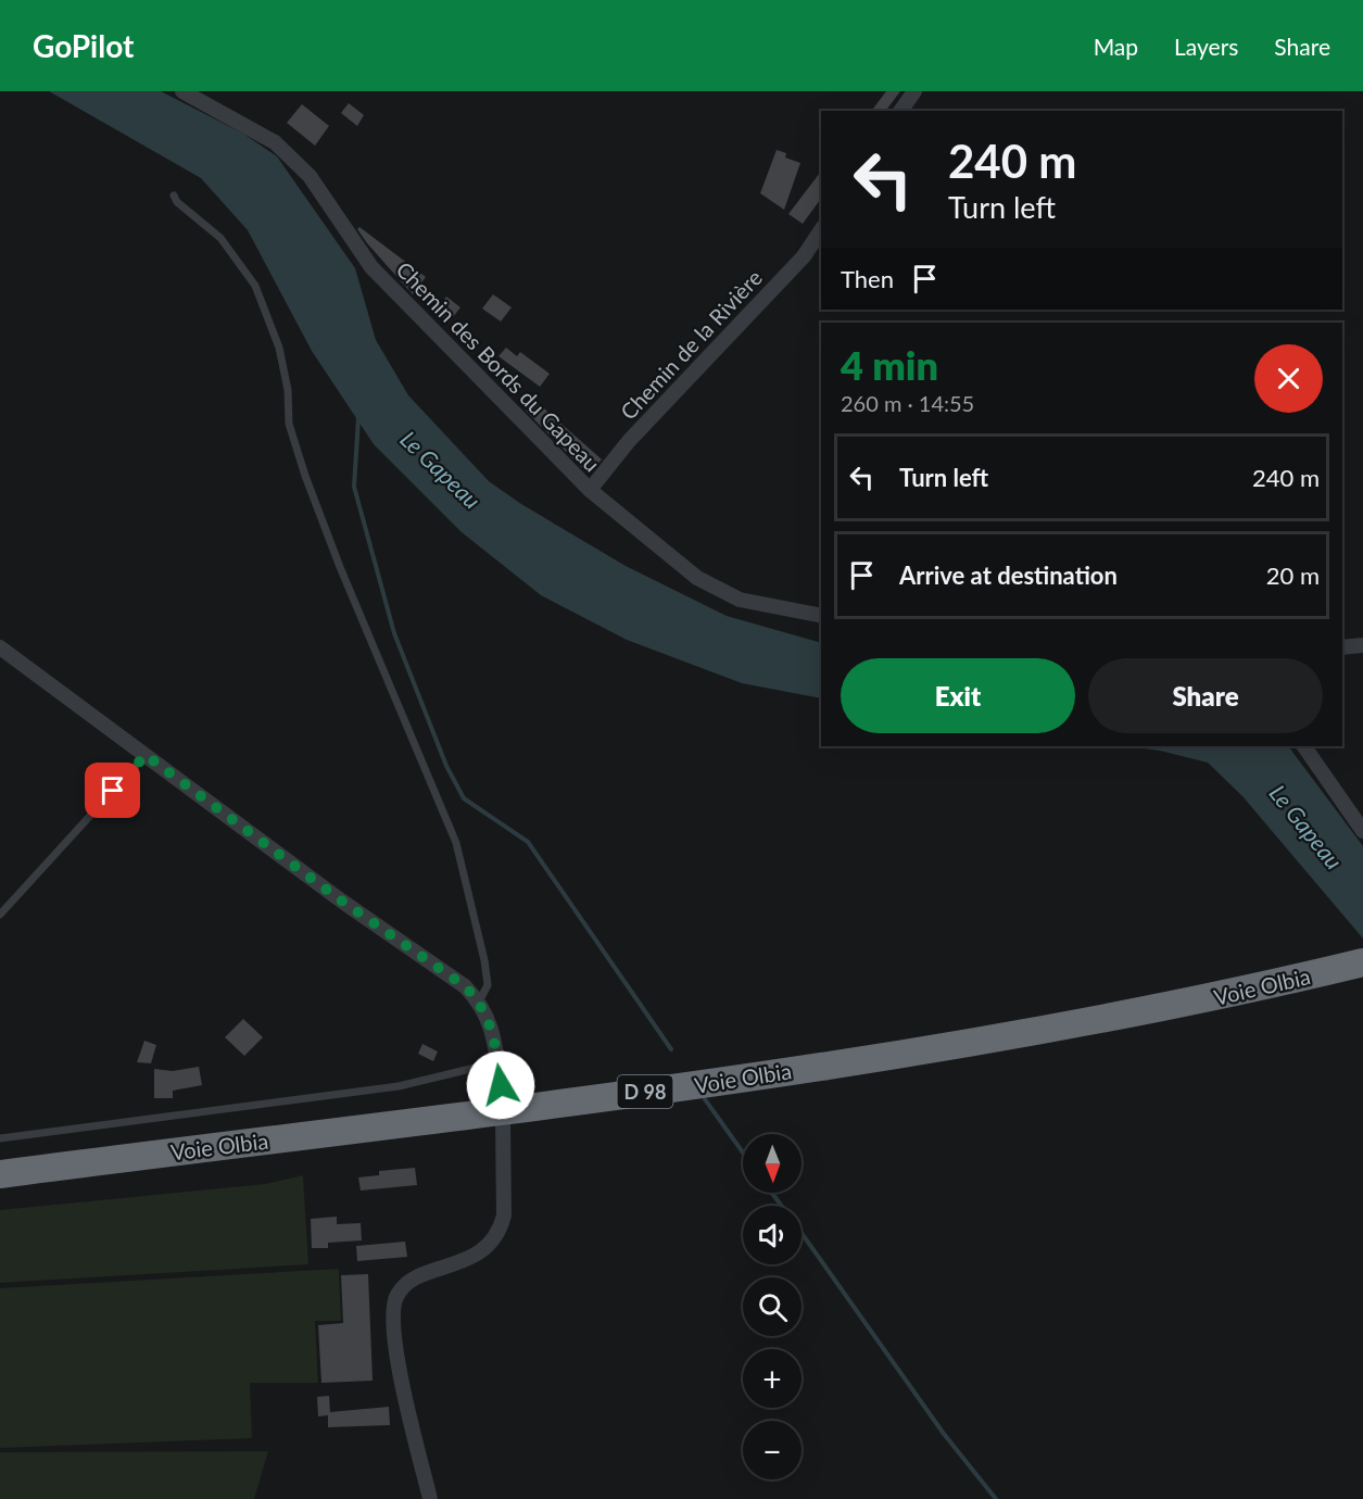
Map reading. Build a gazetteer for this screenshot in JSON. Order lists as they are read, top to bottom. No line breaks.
{"streets":{"highway":["Voie Olbia","D 98"],"street":["Chemin de la Rivière","Chemin des Bords du Gapeau"]},"crossings":[["Chemin de la Rivière","Chemin des Bords du Gapeau"]],"water":["Le Gapeau"],"north":"bottom","page":{"header":"GoPilot","nav":["Map","Layers","Share"],"turn":["240 m","Turn left"],"then":"Then","heading":["4 min","260 m · 14:55"],"list":[{"name":"Turn left","value":"240 m"},{"name":"Arrive at destination","value":"20 m"}],"buttons":["Exit","Share"],"map_buttons":["+","−"]}}
